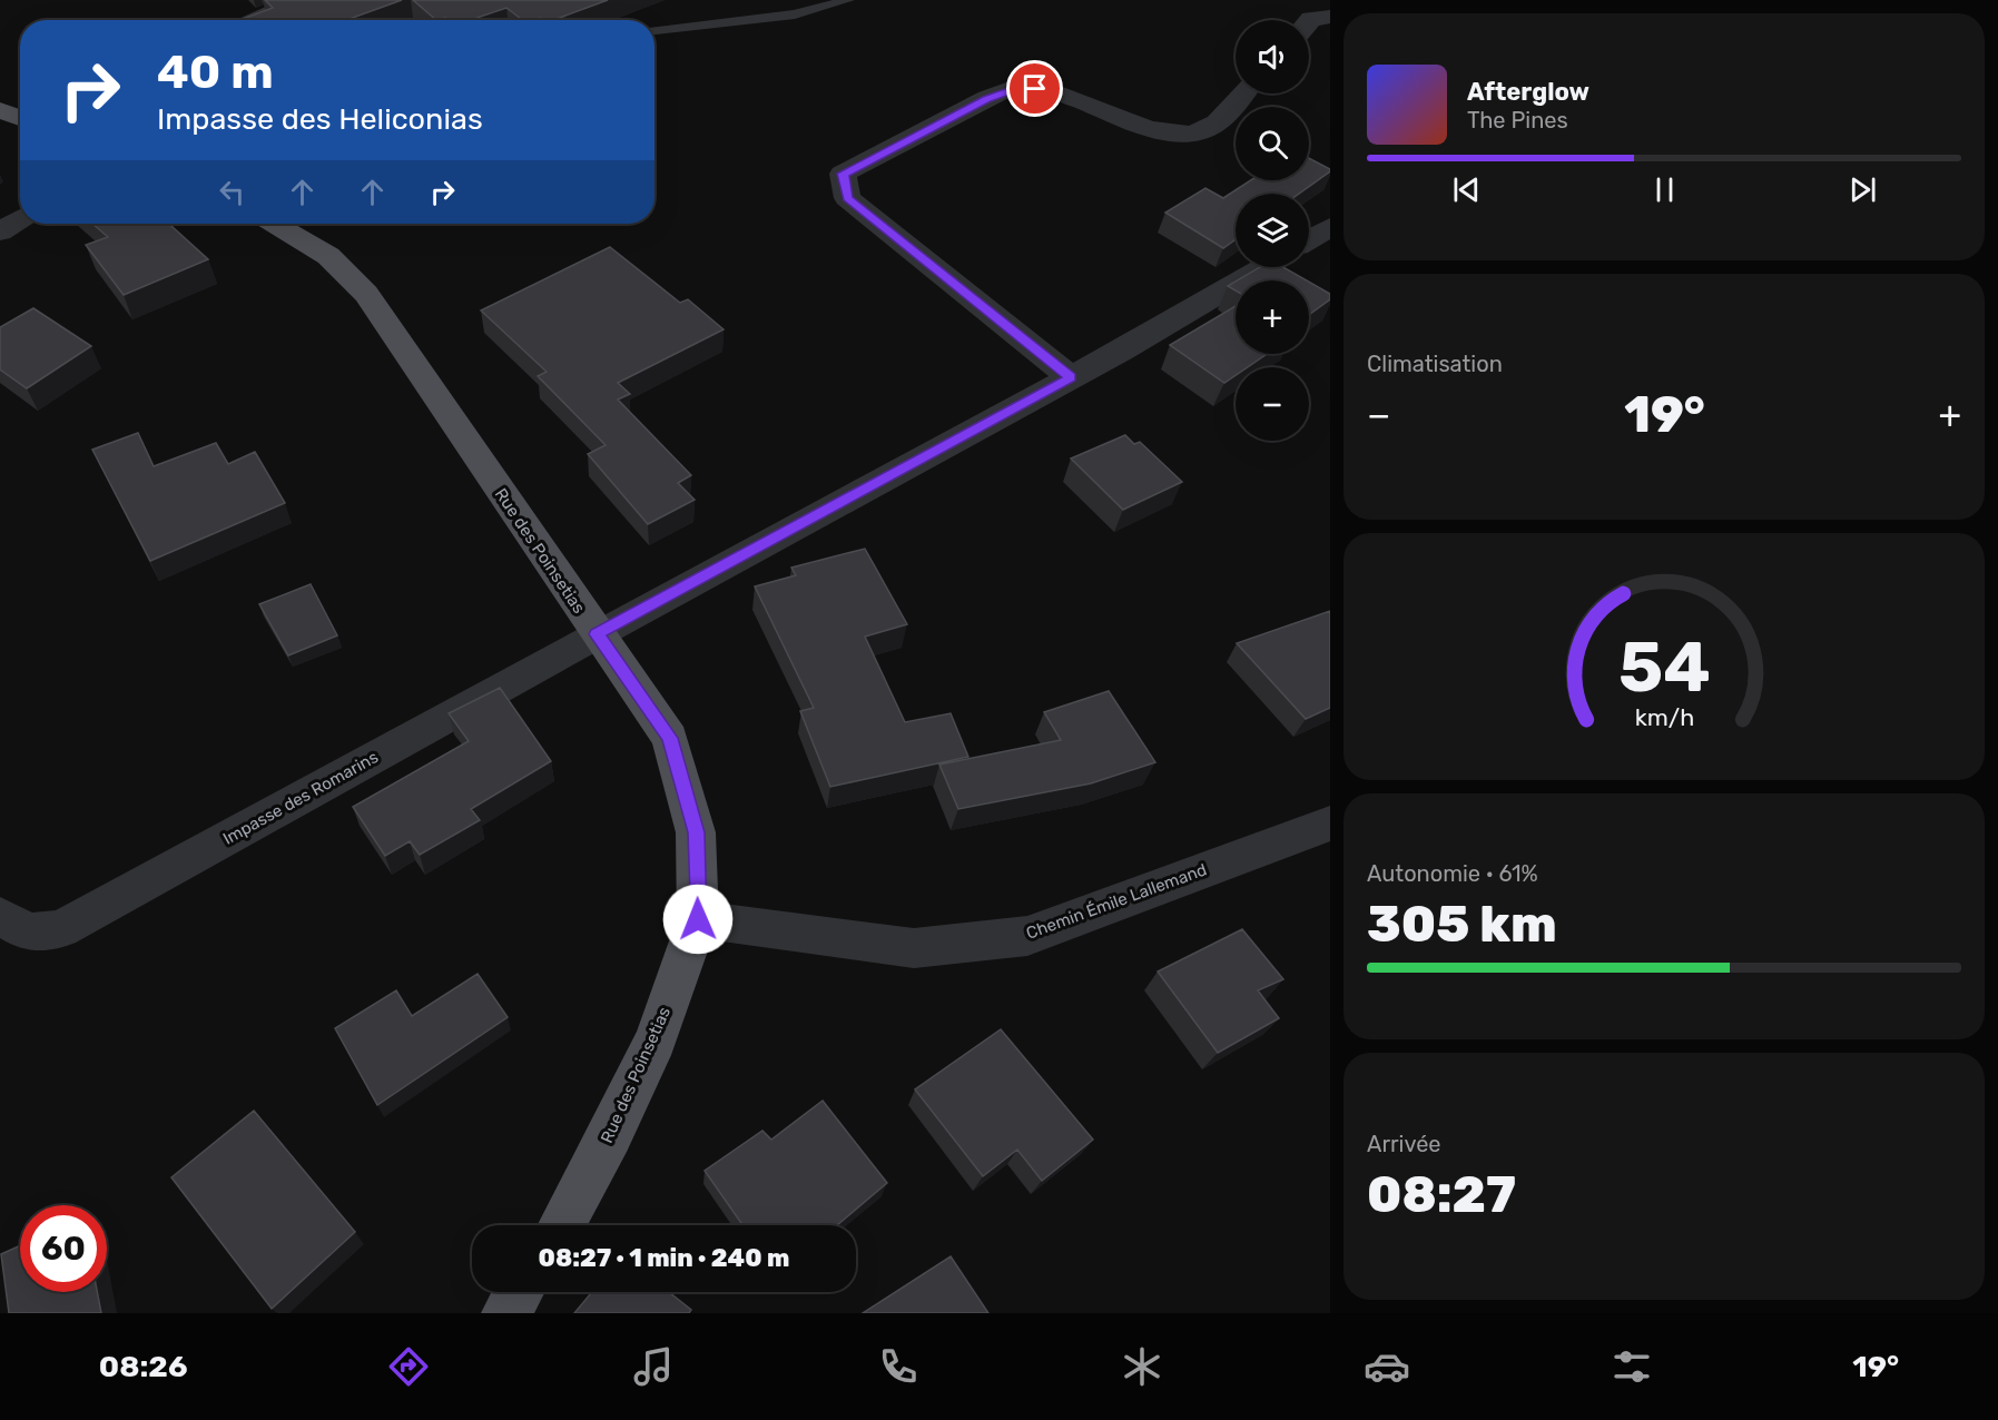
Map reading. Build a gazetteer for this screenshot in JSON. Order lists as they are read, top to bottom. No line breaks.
{"streets":{"main road":["Rue des Poinsetias"],"street":["Impasse des Romarins","Chemin Émile Lallemand"]},"crossings":[["Rue des Poinsetias","Impasse des Romarins"],["Rue des Poinsetias","Chemin Émile Lallemand"]],"page":{"map_buttons":["+","−"],"turn":["40 m","Impasse des Heliconias"],"song":["Afterglow","The Pines"],"tile":["Climatisation",["Autonomie · 61%","305 km"],["Arrivée","08:27"]],"heat":["−","19°","+"],"limit":"60","trip":"08:27 · 1 min · 240 m","tabs":["08:26","19°"],"gauge":["54","km/h"]}}
